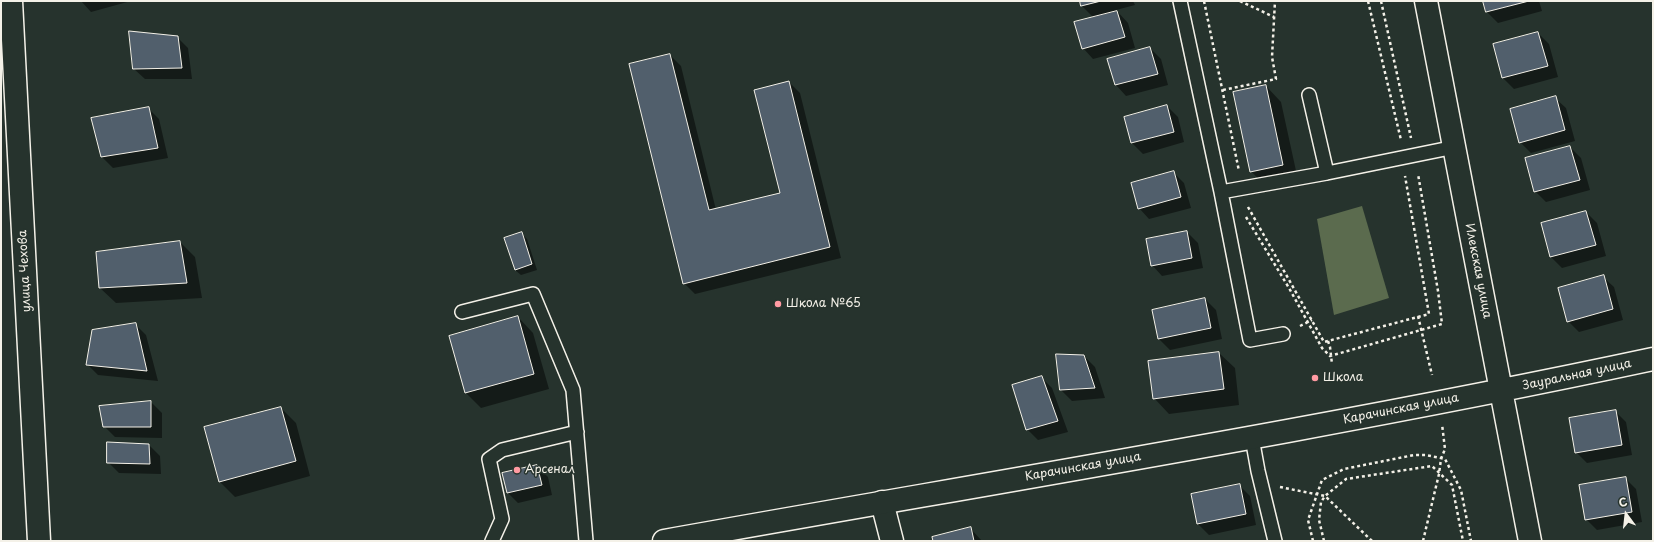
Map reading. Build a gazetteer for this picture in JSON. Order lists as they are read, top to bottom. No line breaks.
{"streets":{"street":["улица Чехова","Илекская улица","Зауральная улица","Карачинская улица"]},"crossings":[["Илекская улица","Зауральная улица"],["Илекская улица","Карачинская улица"],["Зауральная улица","Карачинская улица"]],"places":["Школа №65","Школа","Арсенал"],"north":"top"}
